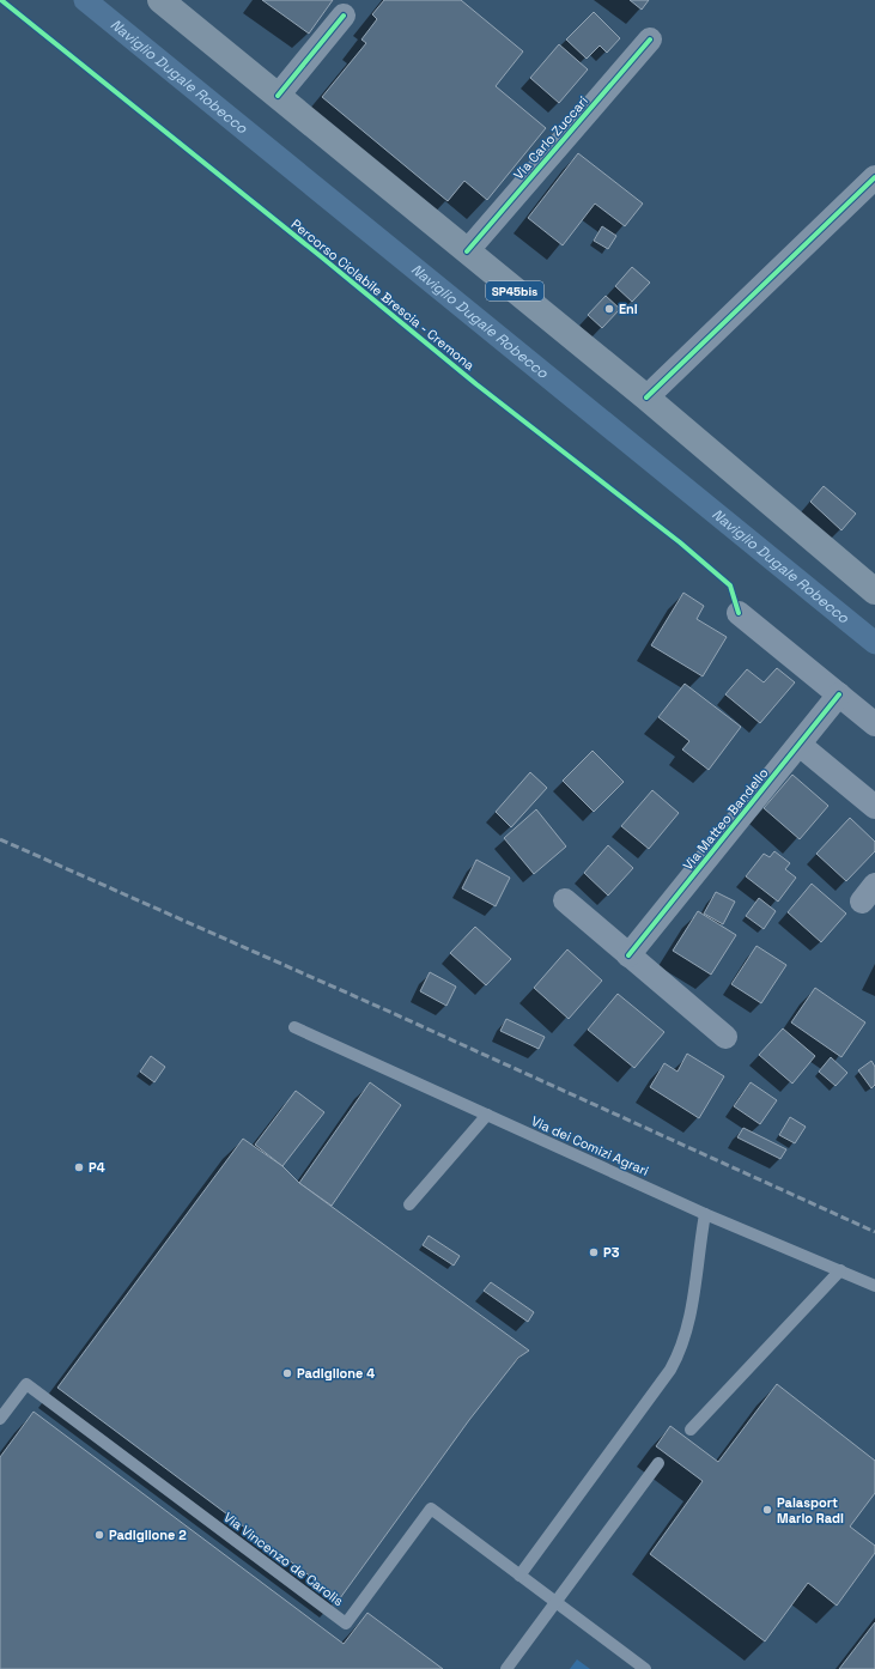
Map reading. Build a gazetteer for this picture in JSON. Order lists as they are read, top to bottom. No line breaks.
{"streets":{"main road":["SP45bis"],"street":["Via Carlo Zuccari","Via Matteo Bandello"],"lane":["Via dei Comizi Agrari","Via Vincenzo de Carolis"],"cycle path":["Percorso Ciclabile Brescia - Cremona"]},"crossings":[["Via Carlo Zuccari","SP45bis"]],"water":["Naviglio Dugale Robecco"],"places":["Eni","P4","P3","Padiglione 4","Palasport Mario Radi","Padiglione 2"]}
